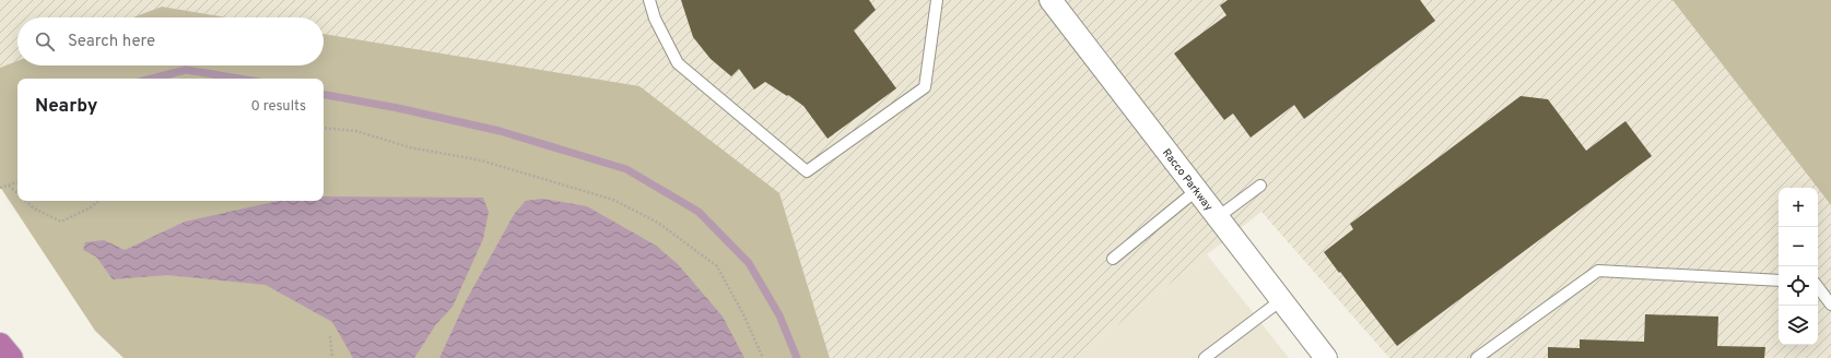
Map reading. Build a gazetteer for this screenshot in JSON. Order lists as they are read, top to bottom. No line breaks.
{"streets":{"street":["Racco Parkway"]},"page":{"search":"Search here","heading":["Nearby","0 results"],"map_buttons":["+","−"]}}
